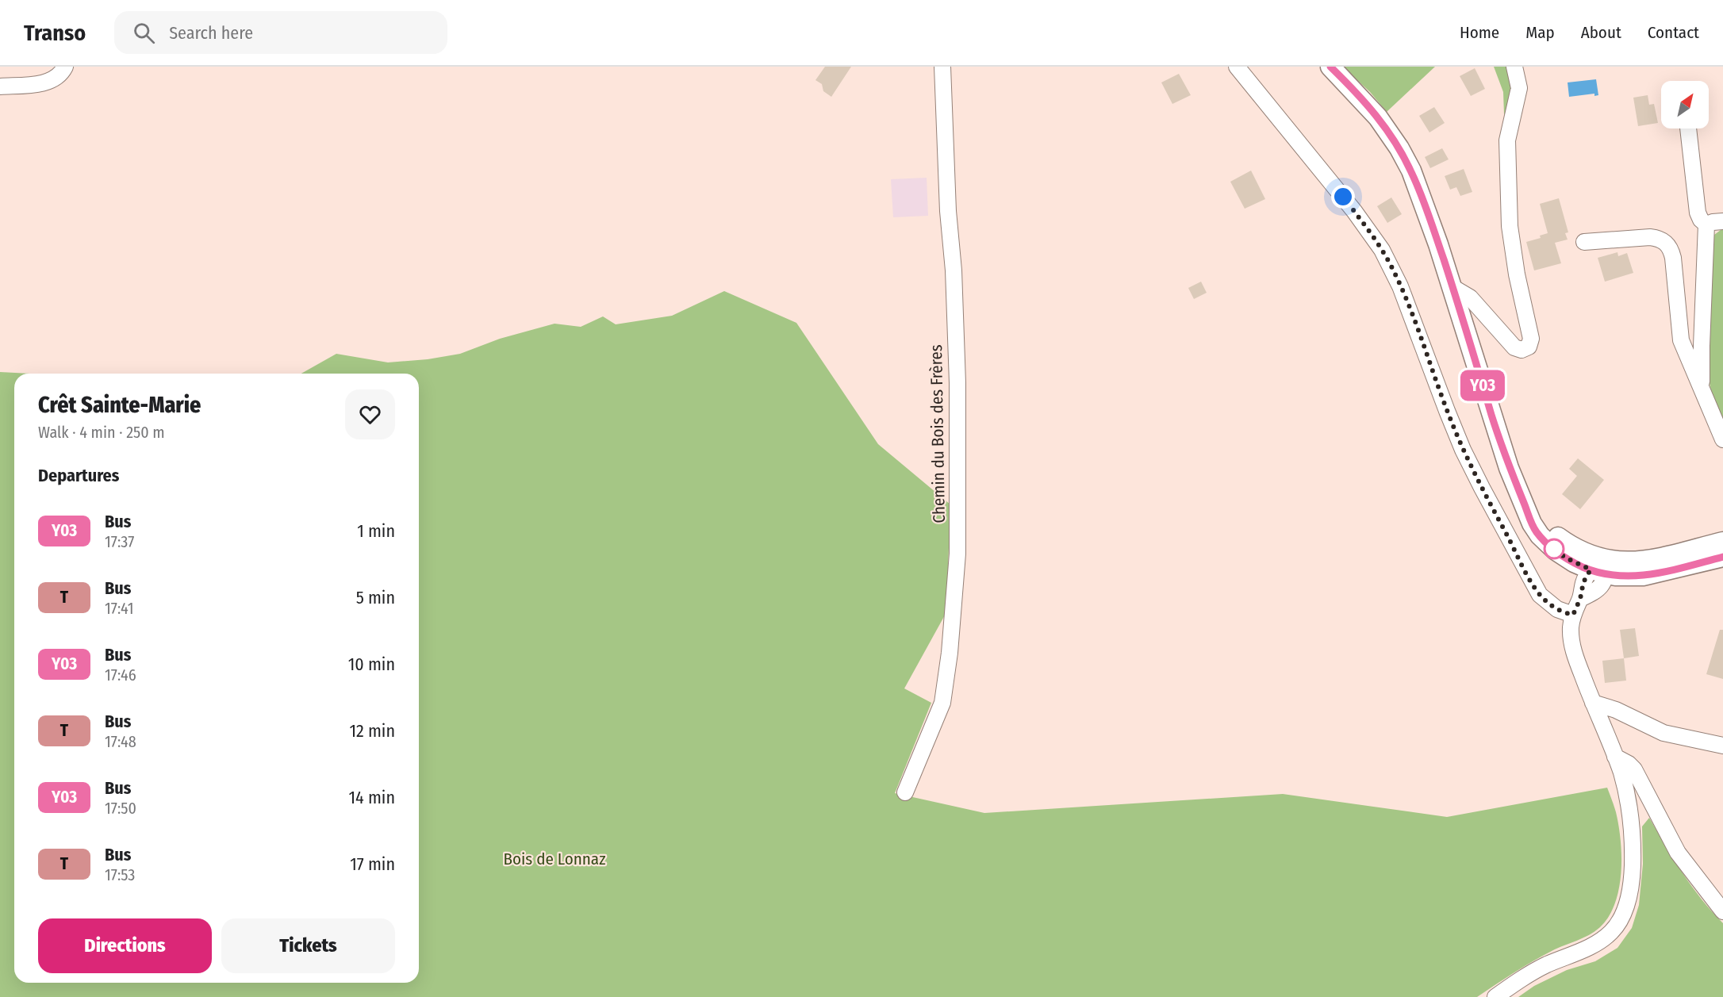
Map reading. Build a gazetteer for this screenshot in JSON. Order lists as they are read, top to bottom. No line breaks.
{"streets":{"street":["Chemin du Bois des Frères"]},"parks":["Bois de Lonnaz"],"lines":["bus line Y03"],"north":"top right","page":{"header":"Transo","search":"Search here","nav":["Home","Map","About","Contact"],"on_map":"Y03","heading":[["Crêt Sainte-Marie","Walk · 4 min · 250 m"],"Departures"],"list":[{"mark":"Y03","name":"Bus","note":"17:37","value":"1 min"},{"mark":"T","name":"Bus","note":"17:41","value":"5 min"},{"mark":"Y03","name":"Bus","note":"17:46","value":"10 min"},{"mark":"T","name":"Bus","note":"17:48","value":"12 min"},{"mark":"Y03","name":"Bus","note":"17:50","value":"14 min"},{"mark":"T","name":"Bus","note":"17:53","value":"17 min"}],"buttons":["Directions","Tickets"]}}
